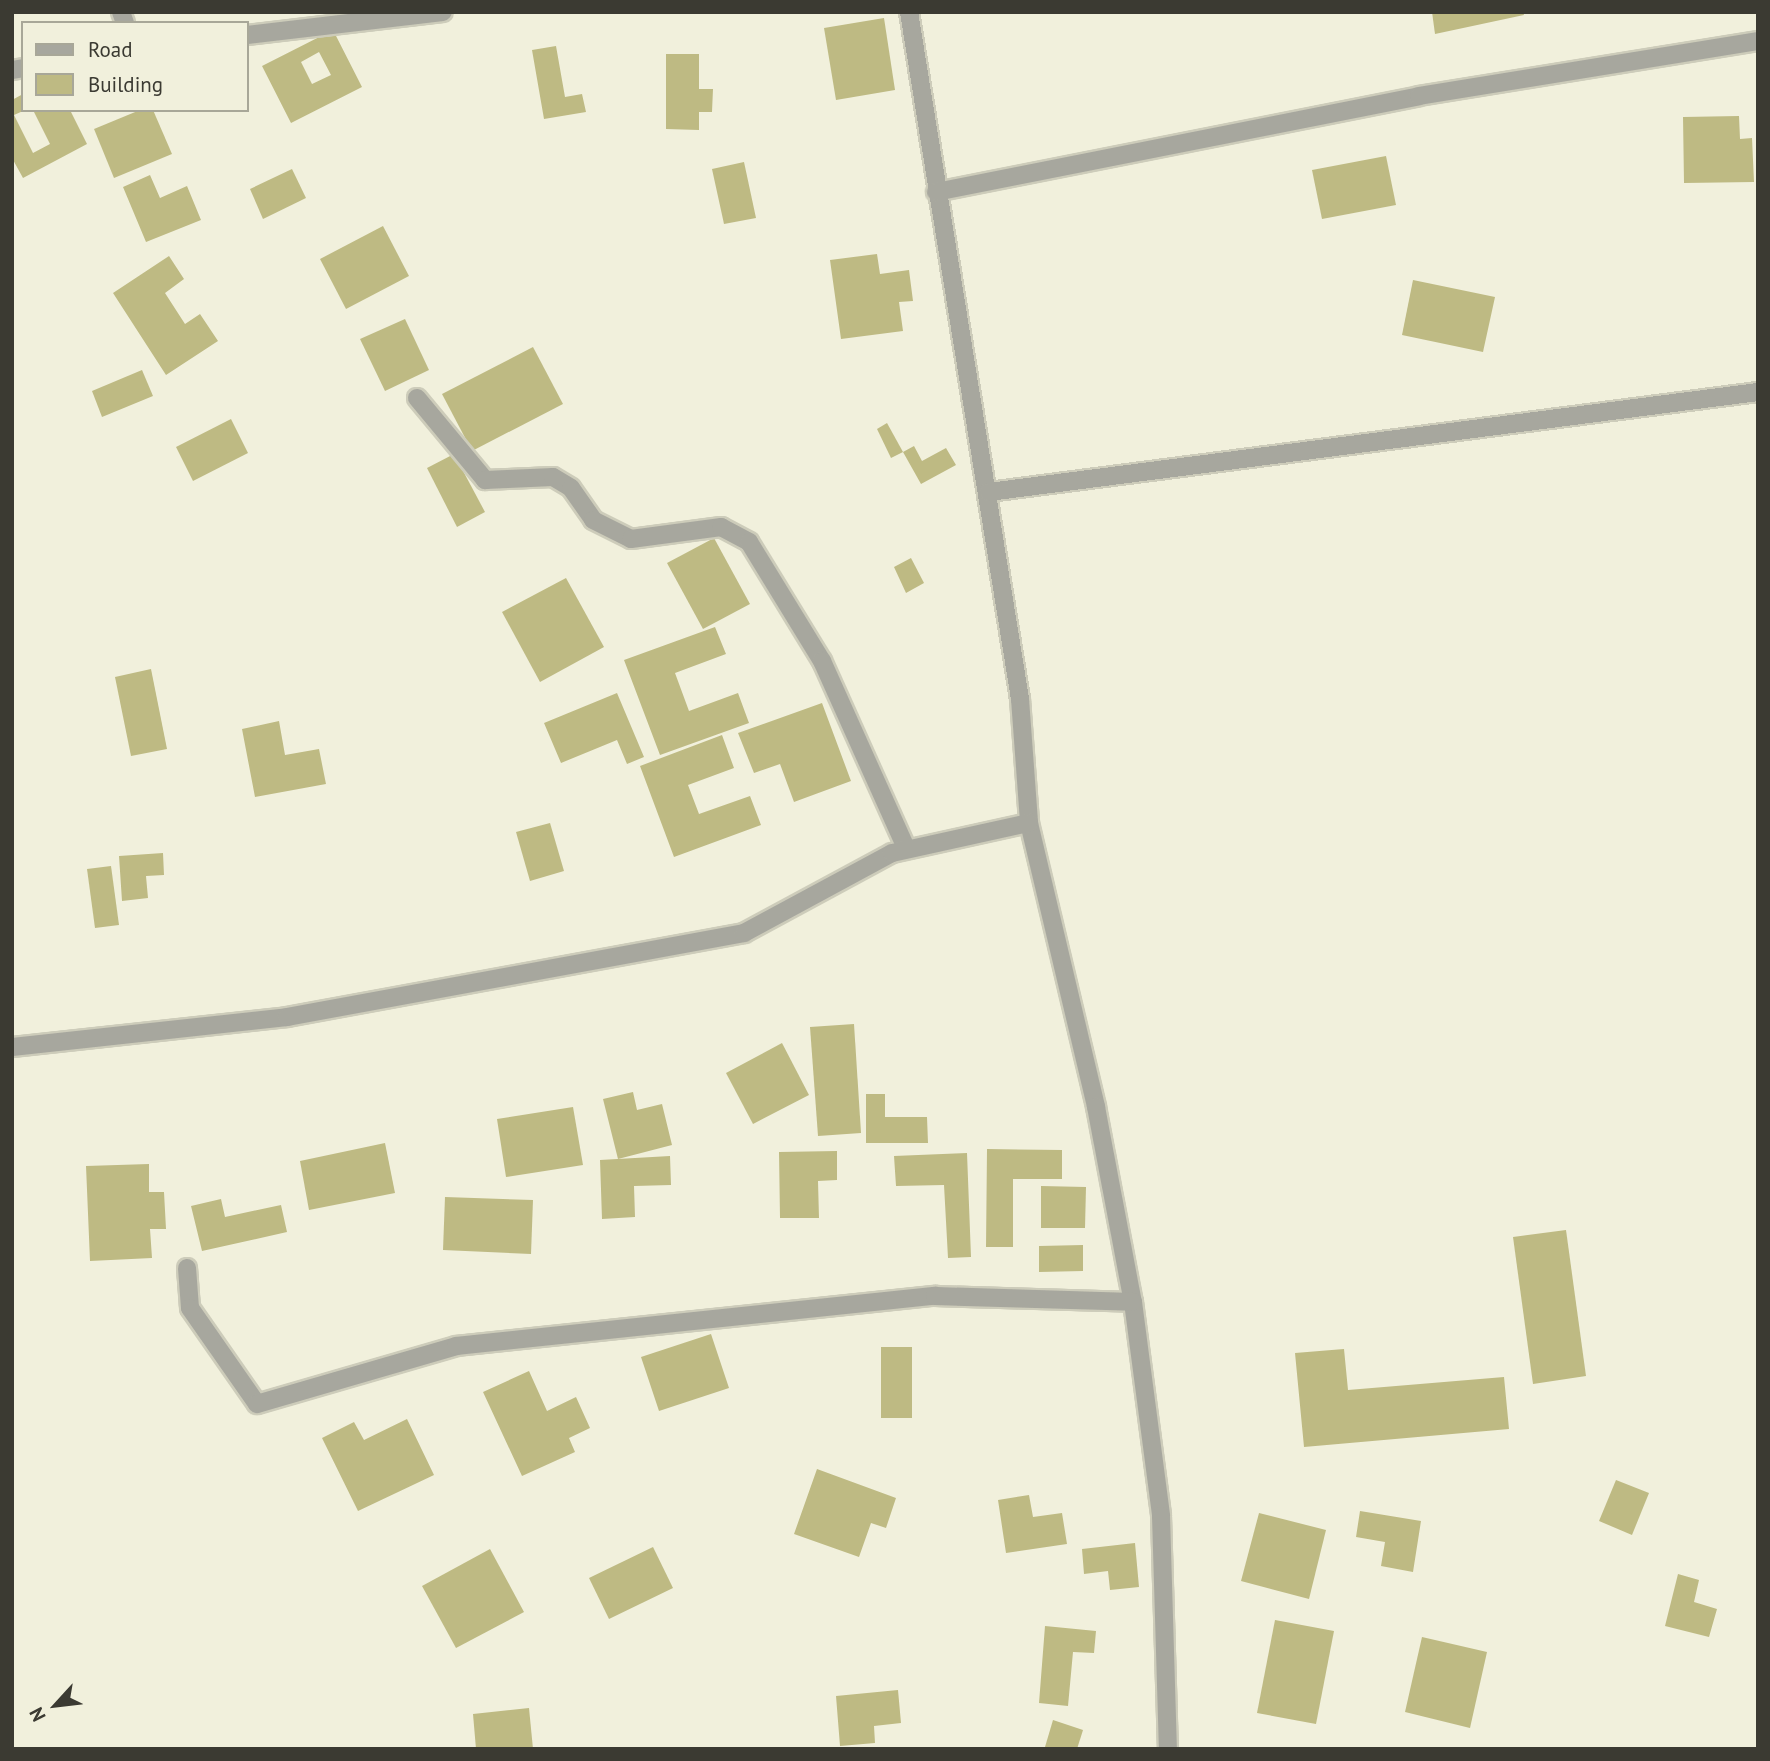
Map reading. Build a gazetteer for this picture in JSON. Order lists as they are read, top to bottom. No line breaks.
{"legend":["Road","Building"],"north":"bottom left"}
